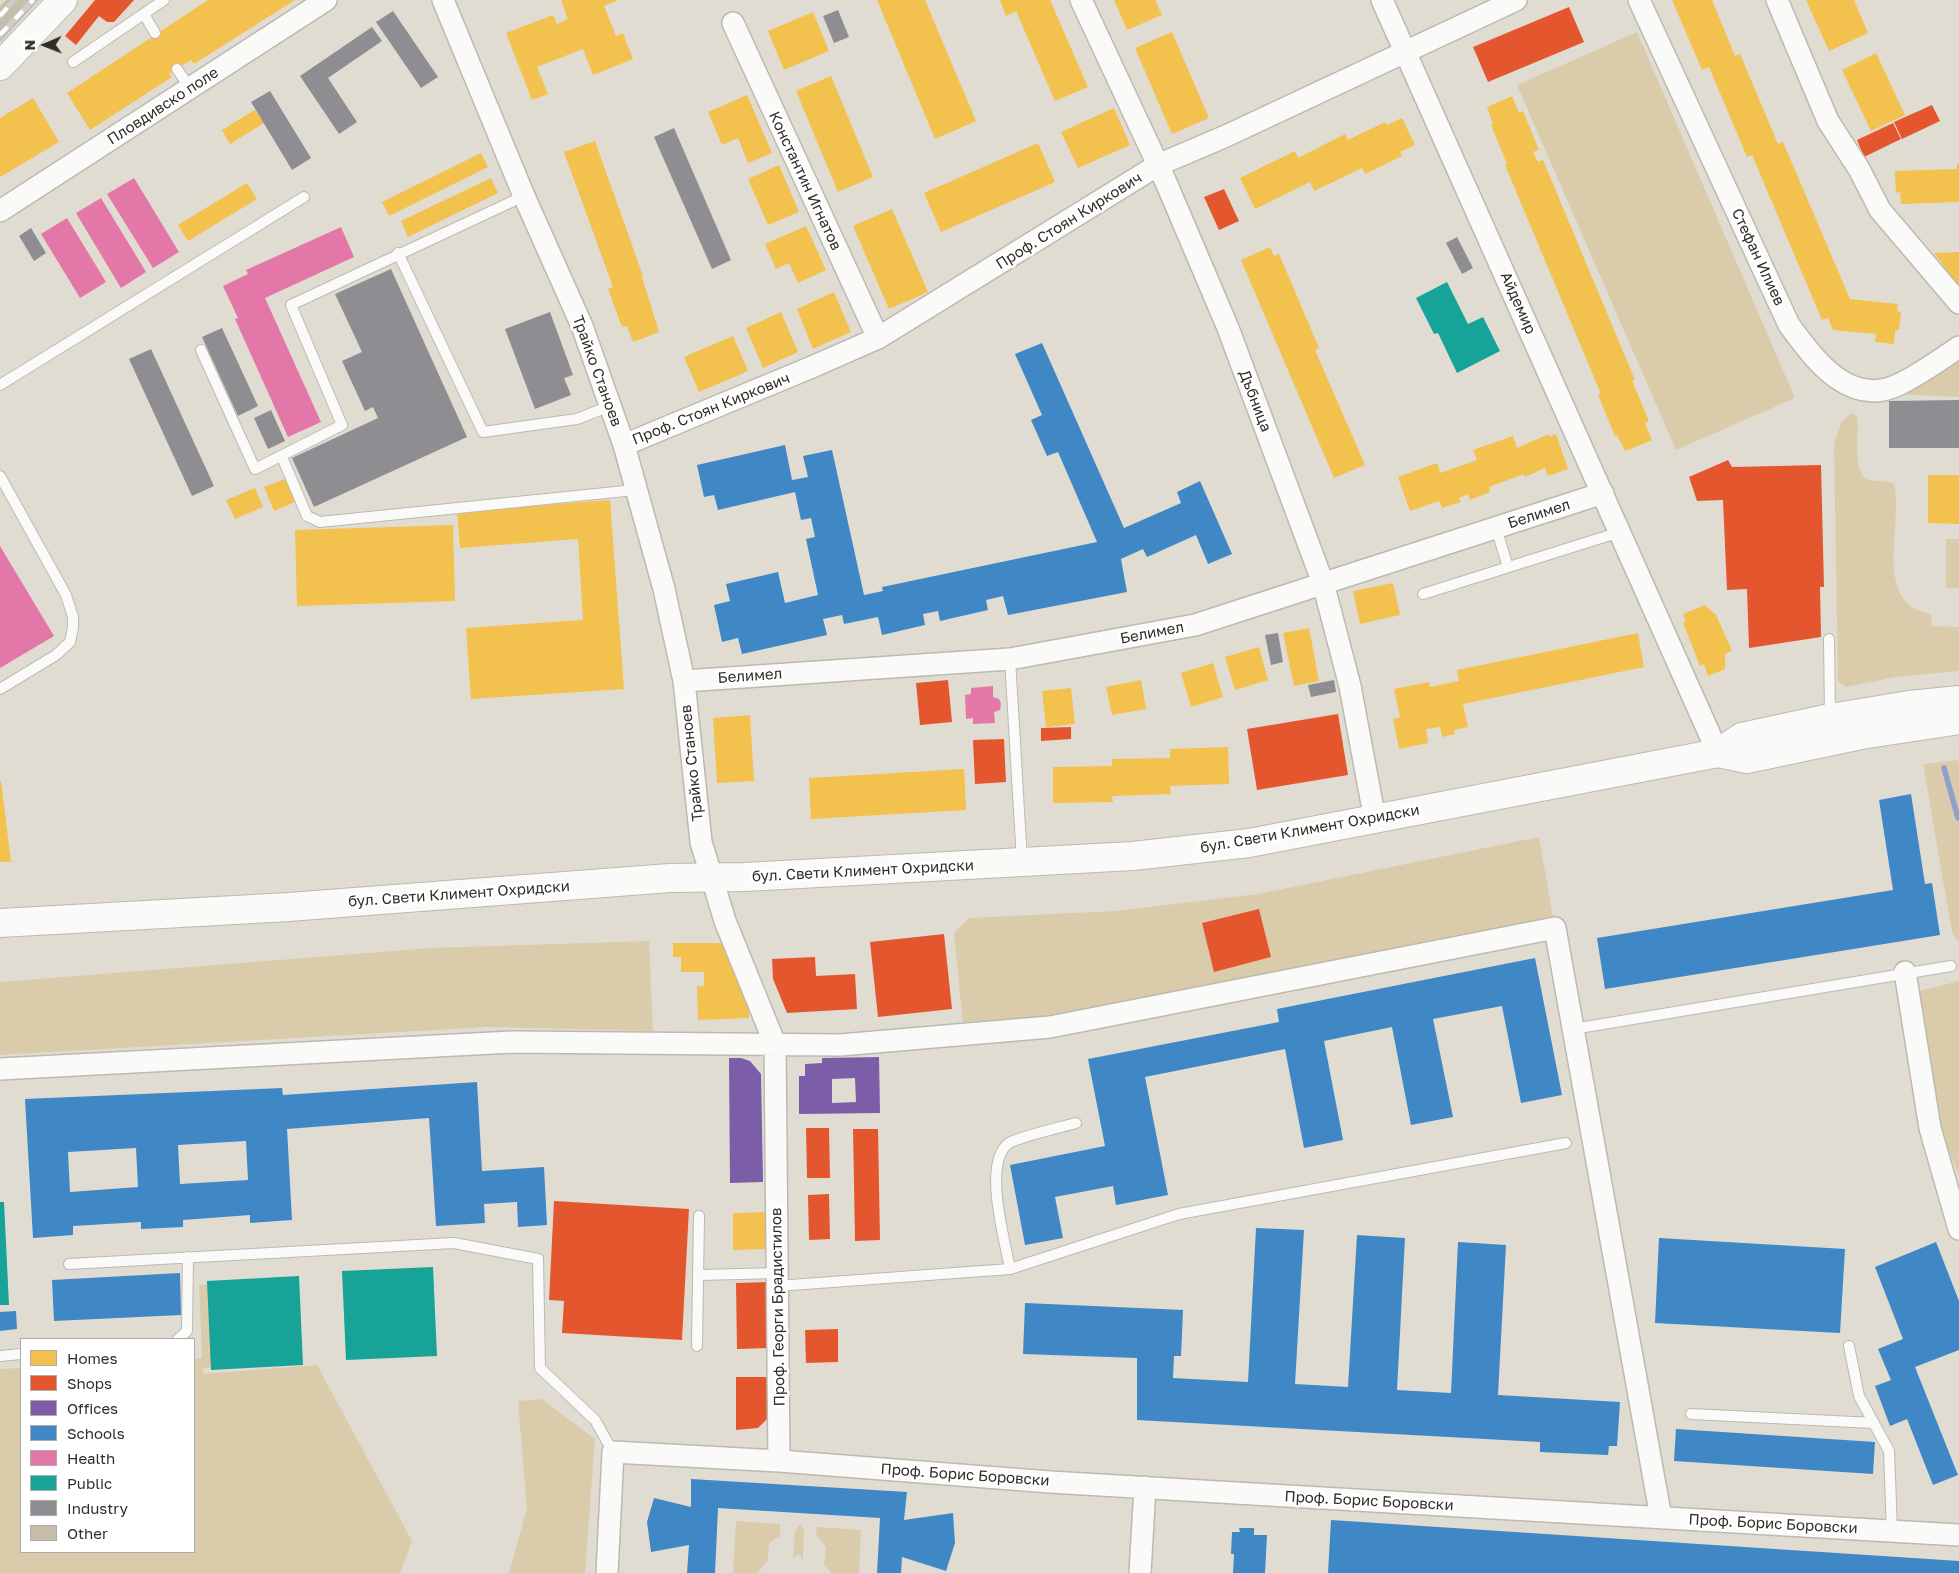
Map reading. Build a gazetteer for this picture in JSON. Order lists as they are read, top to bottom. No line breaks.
{"streets":{"main road":["бул. Свети Климент Охридски"],"street":["Пловдивско поле","Константин Игнатов","Проф. Стоян Киркович","Стефан Илиев","Айдемир","Трайко Станоев","Дъбница","Белимел","Проф. Георги Брадистилов","Проф. Борис Боровски"]},"crossings":[["Константин Игнатов","Проф. Стоян Киркович"],["Проф. Стоян Киркович","Айдемир"],["Проф. Стоян Киркович","Трайко Станоев"],["Проф. Стоян Киркович","Дъбница"],["Айдемир","Белимел"],["Айдемир","бул. Свети Климент Охридски"],["Трайко Станоев","Белимел"],["Трайко Станоев","бул. Свети Климент Охридски"],["Трайко Станоев","Проф. Георги Брадистилов"],["Дъбница","Белимел"],["Дъбница","бул. Свети Климент Охридски"],["бул. Свети Климент Охридски","Проф. Георги Брадистилов"],["Проф. Георги Брадистилов","Проф. Борис Боровски"]],"legend":["Homes","Shops","Offices","Schools","Health","Public","Industry","Other"],"north":"left"}
